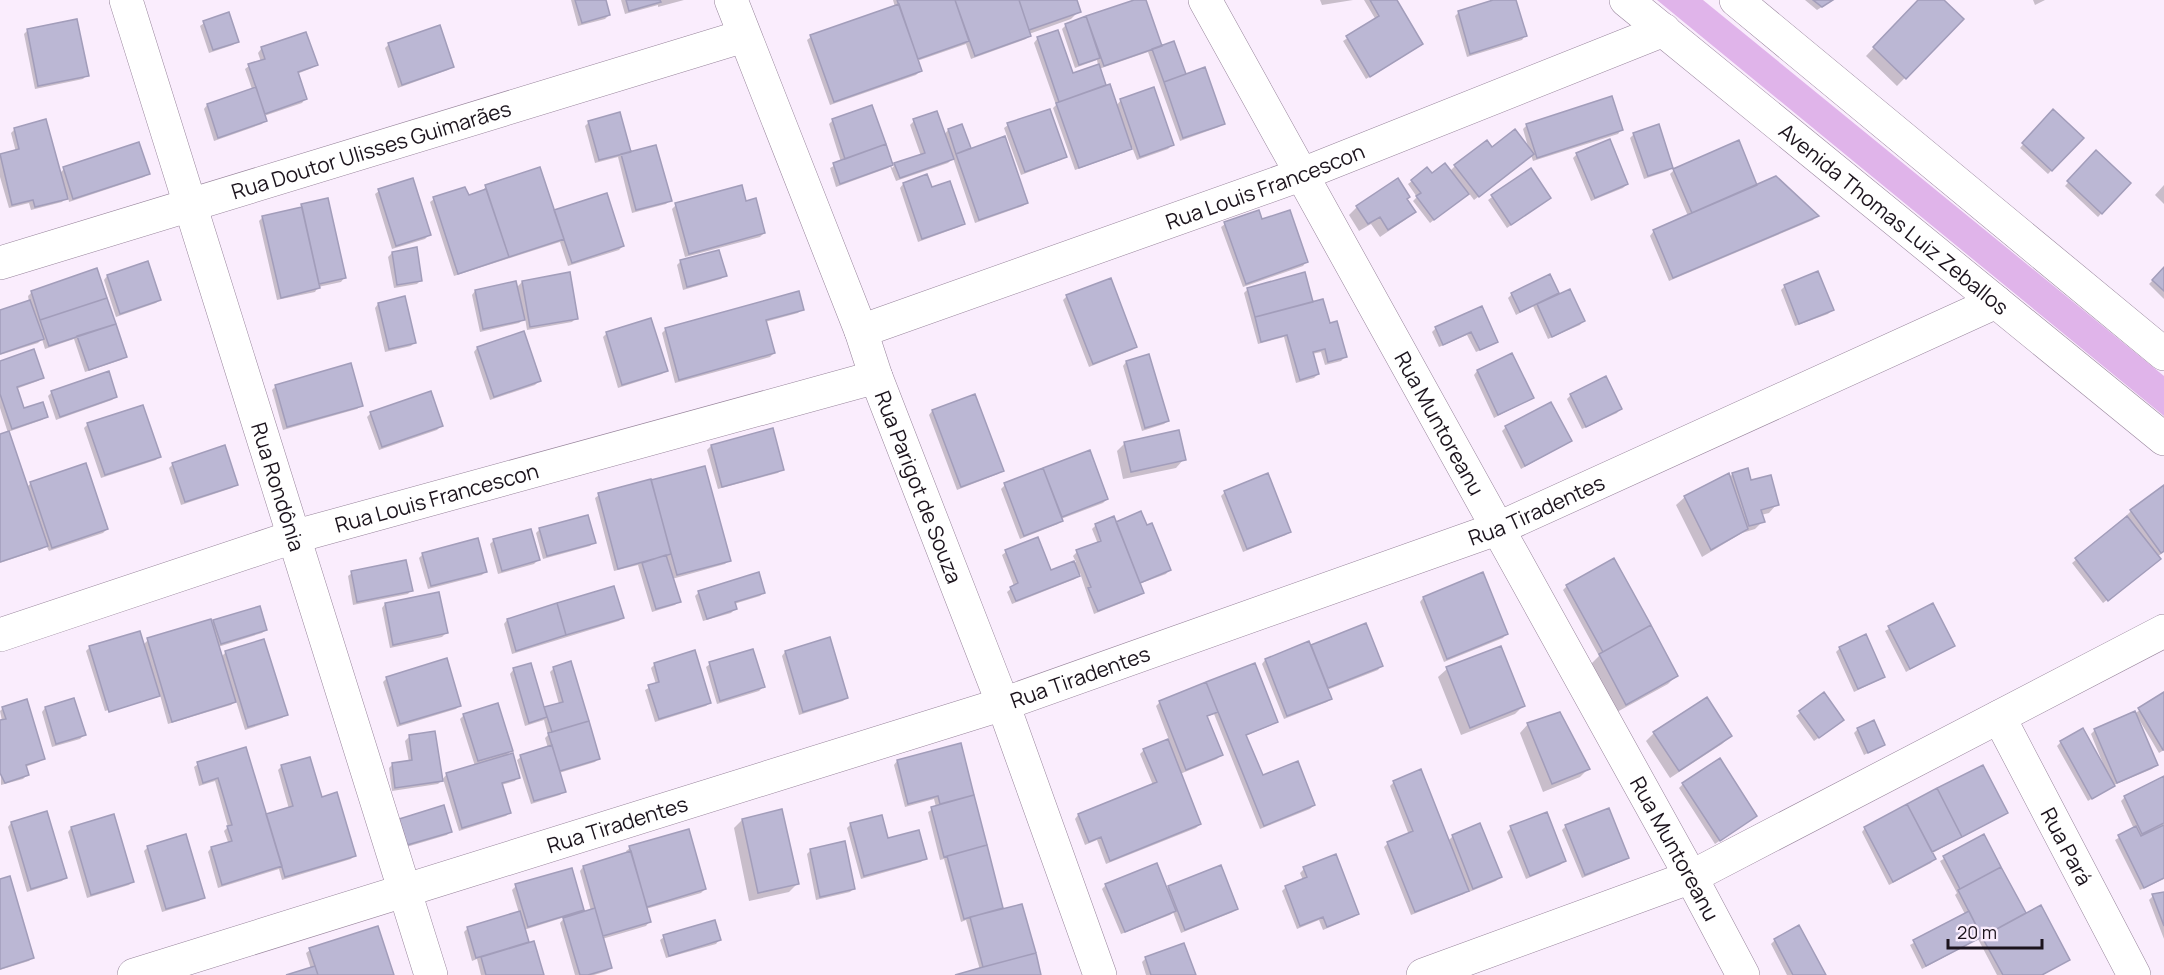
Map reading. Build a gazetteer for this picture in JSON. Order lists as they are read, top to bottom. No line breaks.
{"streets":{"street":["Rua Doutor Ulisses Guimarães","Rua Louis Francescon","Avenida Thomas Luiz Zeballos","Rua Muntoreanu","Rua Parigot de Souza","Rua Rondônia","Rua Tiradentes","Rua Pará"]},"crossings":[["Rua Doutor Ulisses Guimarães","Rua Parigot de Souza"],["Rua Doutor Ulisses Guimarães","Rua Rondônia"],["Rua Louis Francescon","Avenida Thomas Luiz Zeballos"],["Rua Louis Francescon","Rua Muntoreanu"],["Rua Louis Francescon","Rua Parigot de Souza"],["Rua Louis Francescon","Rua Rondônia"],["Avenida Thomas Luiz Zeballos","Rua Tiradentes"],["Rua Muntoreanu","Rua Tiradentes"],["Rua Parigot de Souza","Rua Tiradentes"],["Rua Rondônia","Rua Tiradentes"]],"scale_bar":"20 m"}
